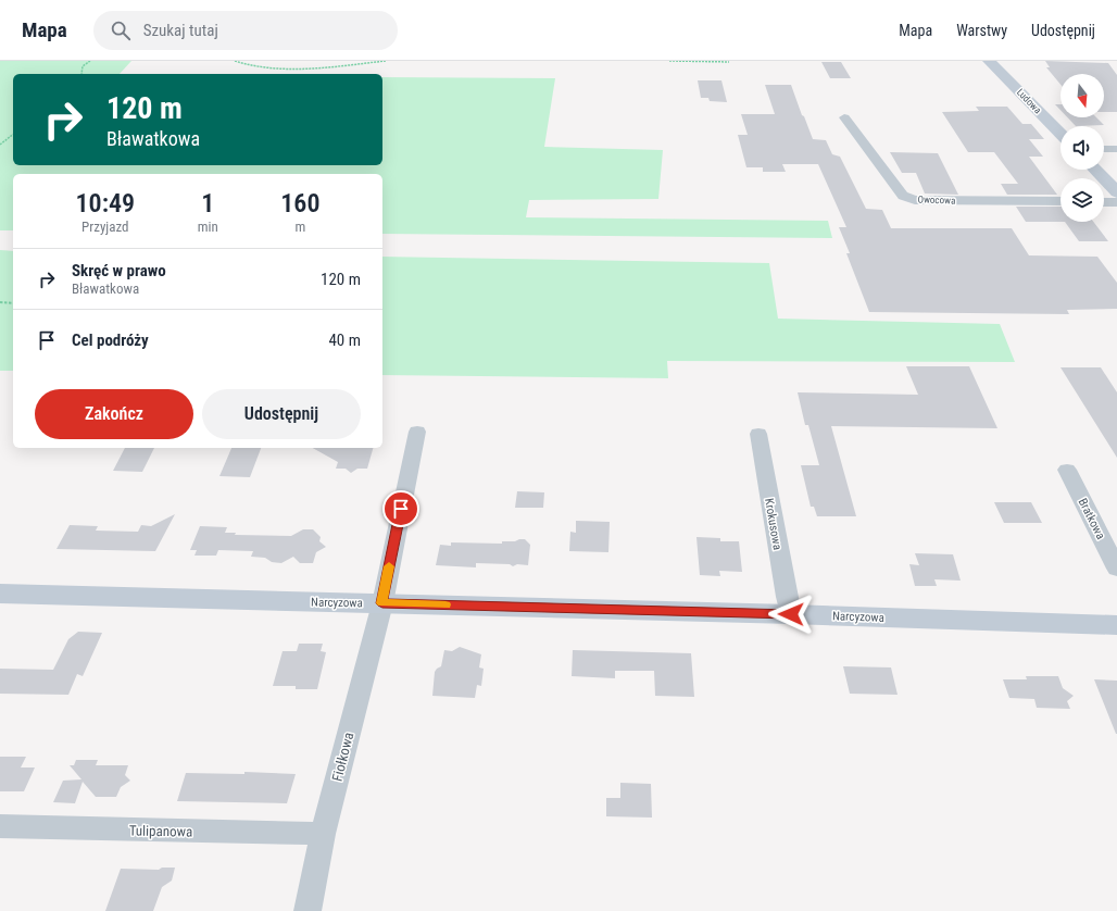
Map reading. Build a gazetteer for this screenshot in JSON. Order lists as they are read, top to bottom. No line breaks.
{"streets":{"street":["Ludowa","Owocowa","Bratkowa","Krokusowa","Narcyzowa","Fiołkowa","Tulipanowa"]},"crossings":[["Krokusowa","Narcyzowa"],["Narcyzowa","Fiołkowa"],["Fiołkowa","Tulipanowa"]],"north":"bottom","page":{"header":"Mapa","search":"Szukaj tutaj","nav":["Mapa","Warstwy","Udostępnij"],"turn":["120 m","Bławatkowa"],"eta":["10:49","Przyjazd","1","min","160","m"],"list":[{"name":"Skręć w prawo","note":"Bławatkowa","value":"120 m"},{"name":"Cel podróży","value":"40 m"}],"buttons":["Zakończ","Udostępnij"]}}
